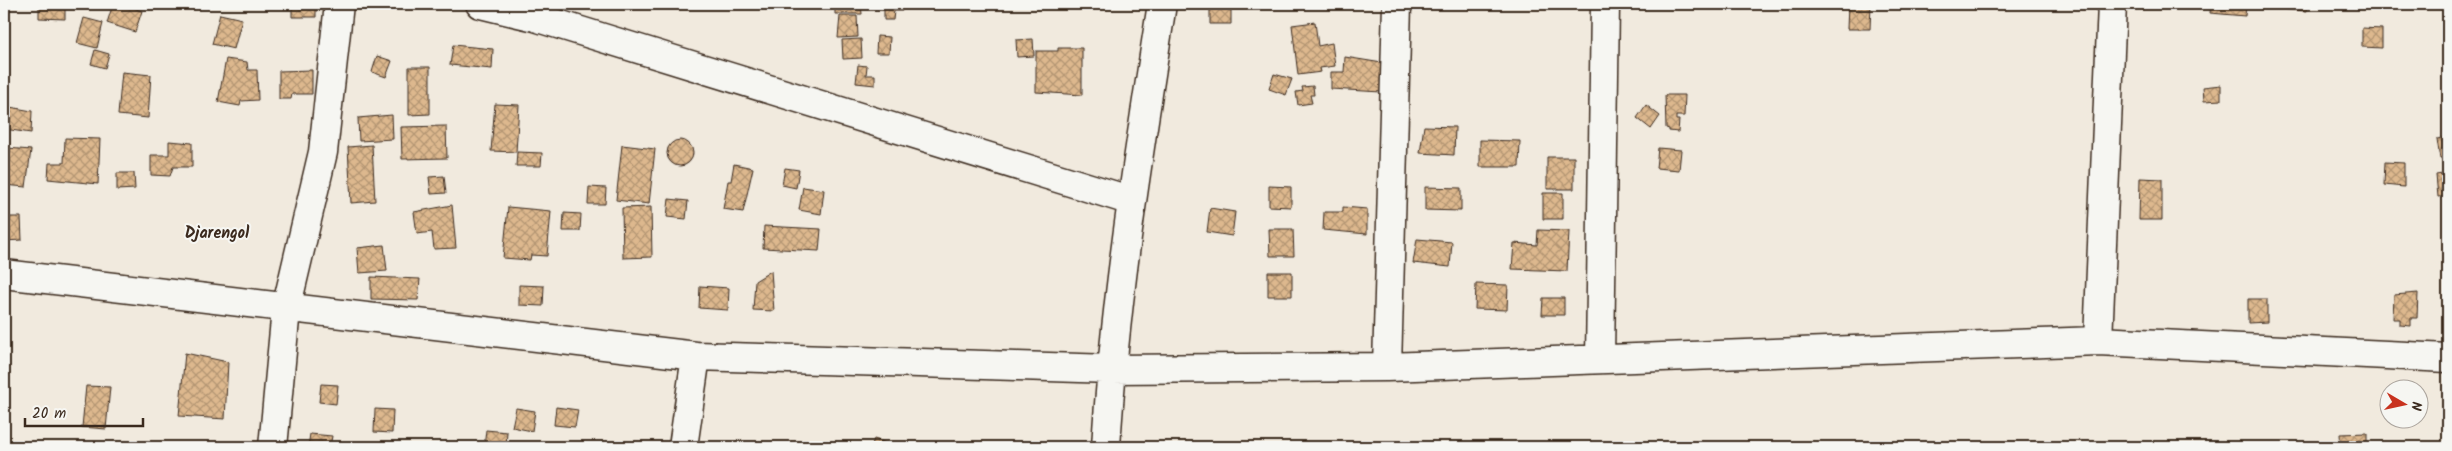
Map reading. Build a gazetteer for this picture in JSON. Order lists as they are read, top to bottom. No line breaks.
{"districts":["Djarengol"],"scale_bar":"20 m","north":"right"}
